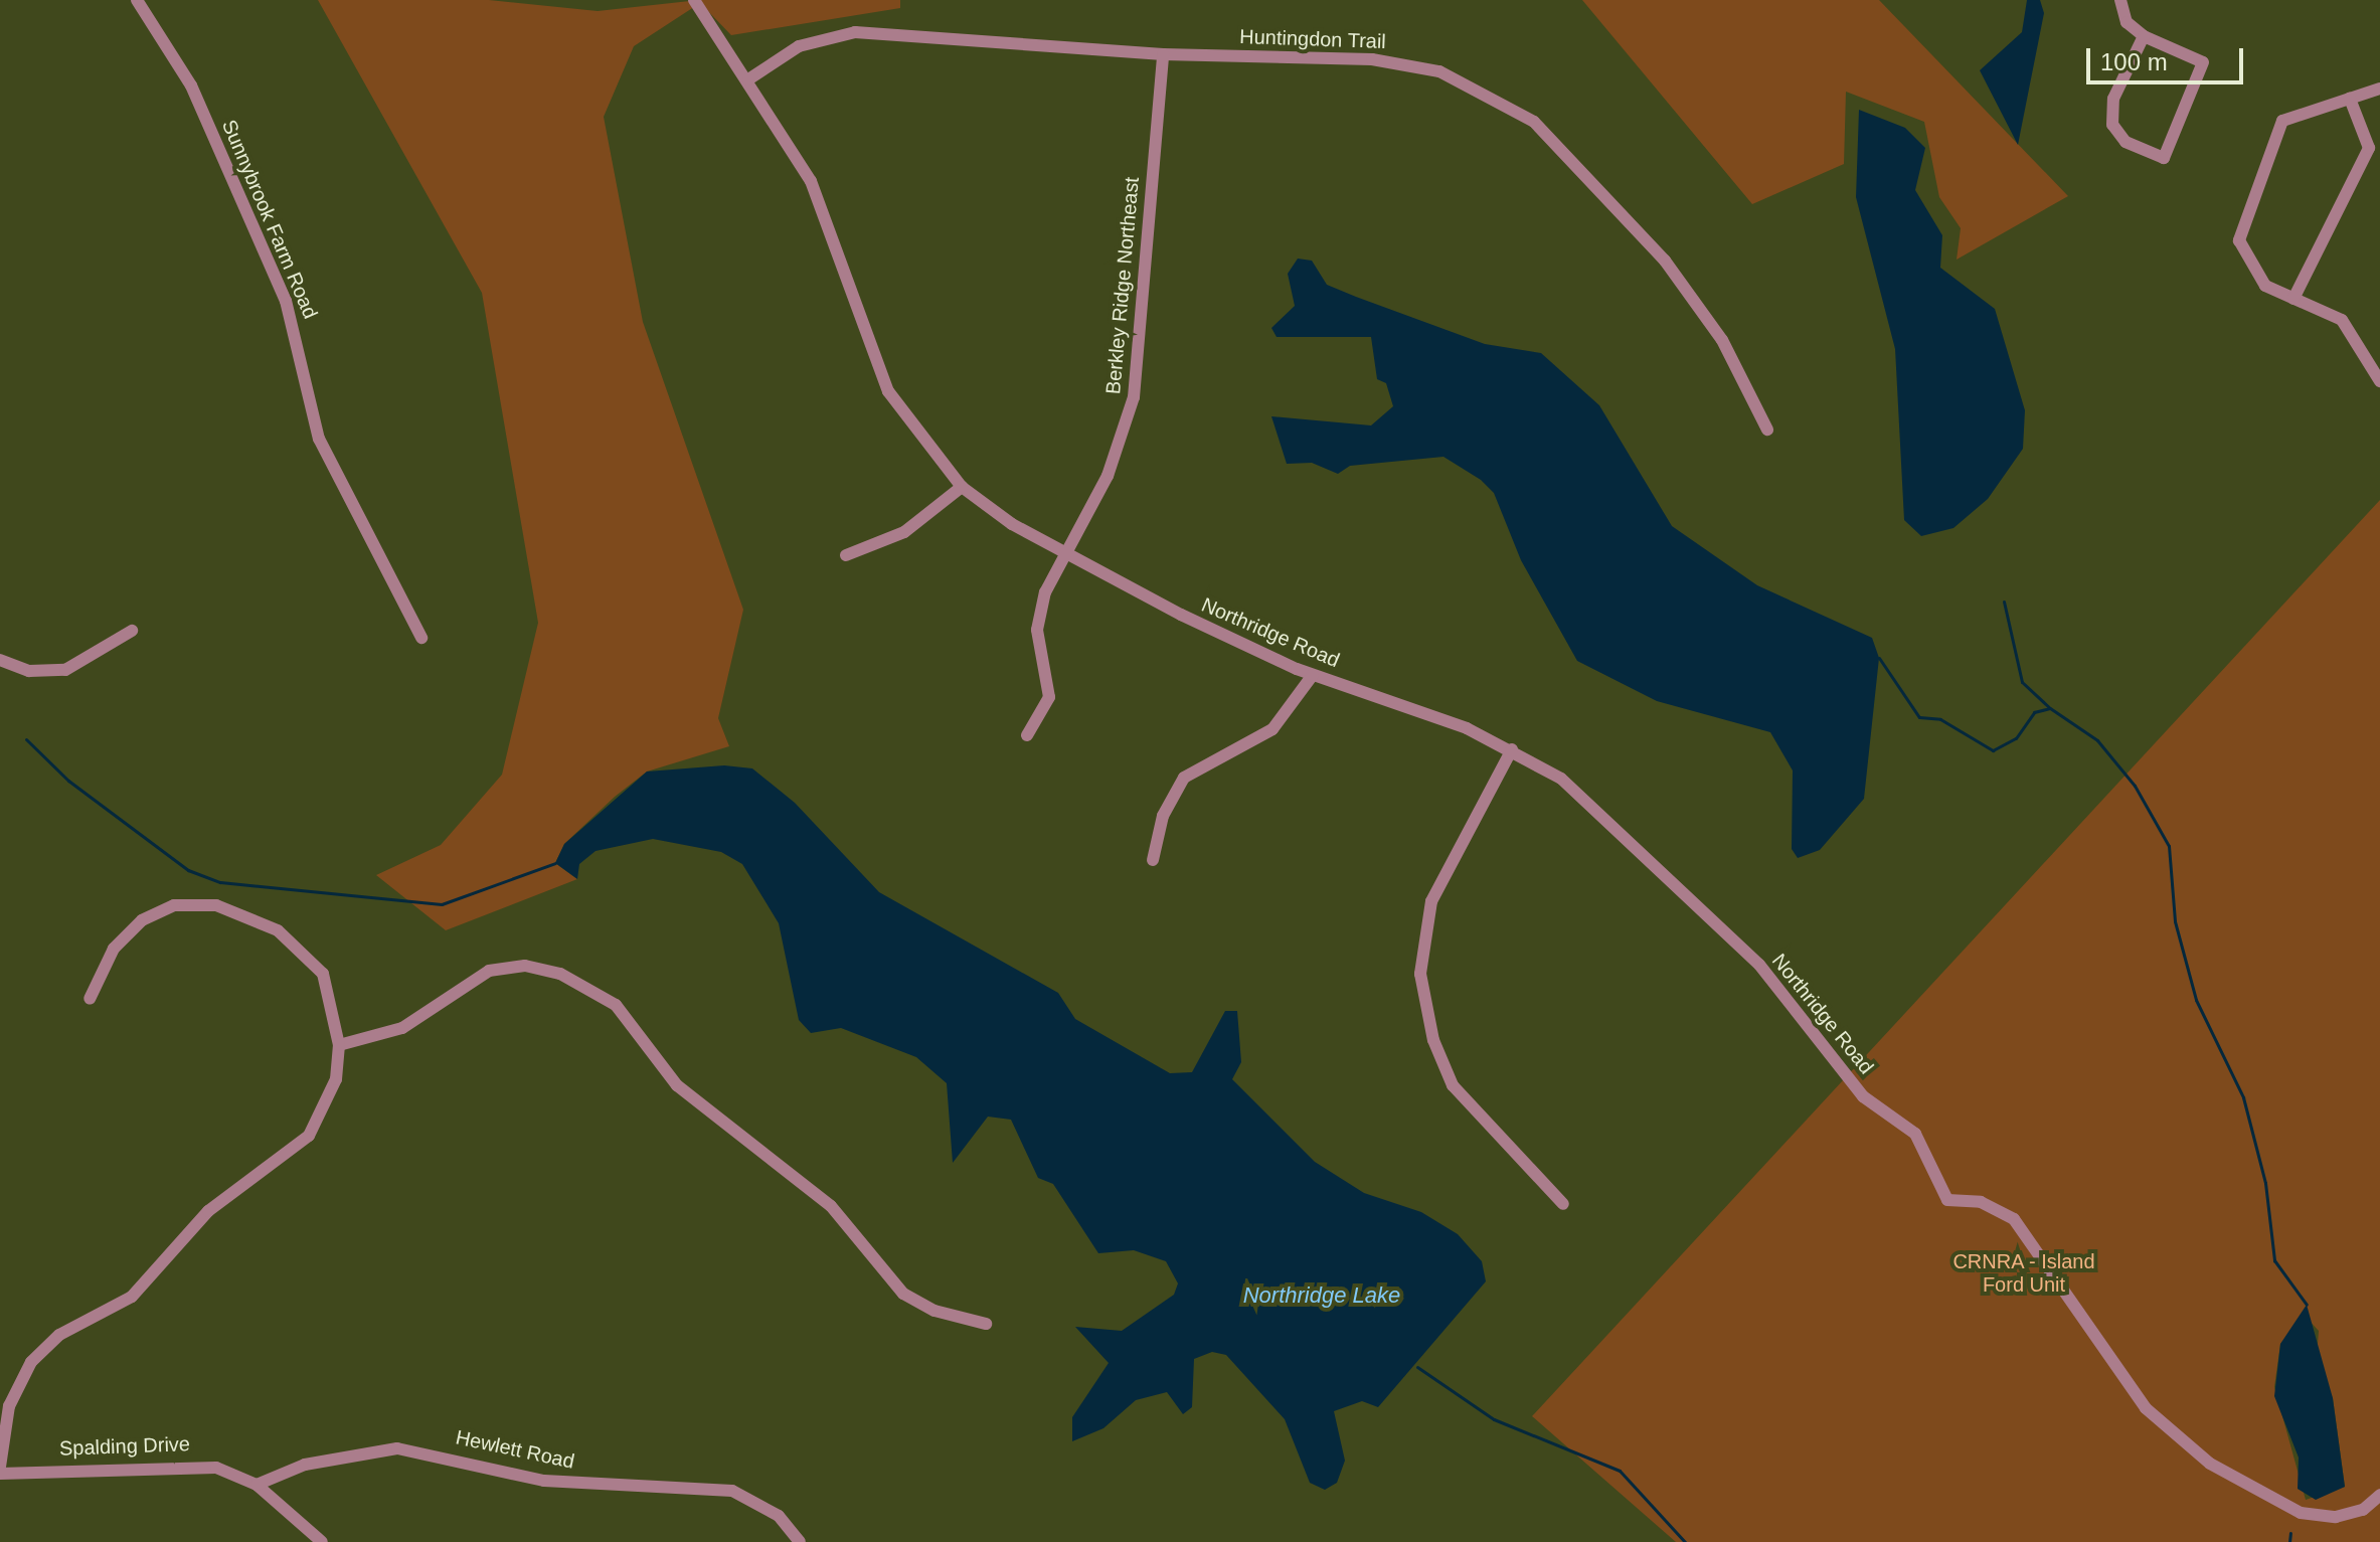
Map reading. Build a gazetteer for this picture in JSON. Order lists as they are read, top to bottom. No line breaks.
{"streets":{"street":["Huntingdon Trail","Sunnybrook Farm Road","Berkley Ridge Northeast","Northridge Road","Spalding Drive","Hewlett Road"]},"crossings":[["Huntingdon Trail","Berkley Ridge Northeast"],["Huntingdon Trail","Northridge Road"],["Berkley Ridge Northeast","Northridge Road"],["Spalding Drive","Hewlett Road"]],"water":["Northridge Lake"],"parks":["CRNRA - Island Ford Unit"],"scale_bar":"100 m"}
